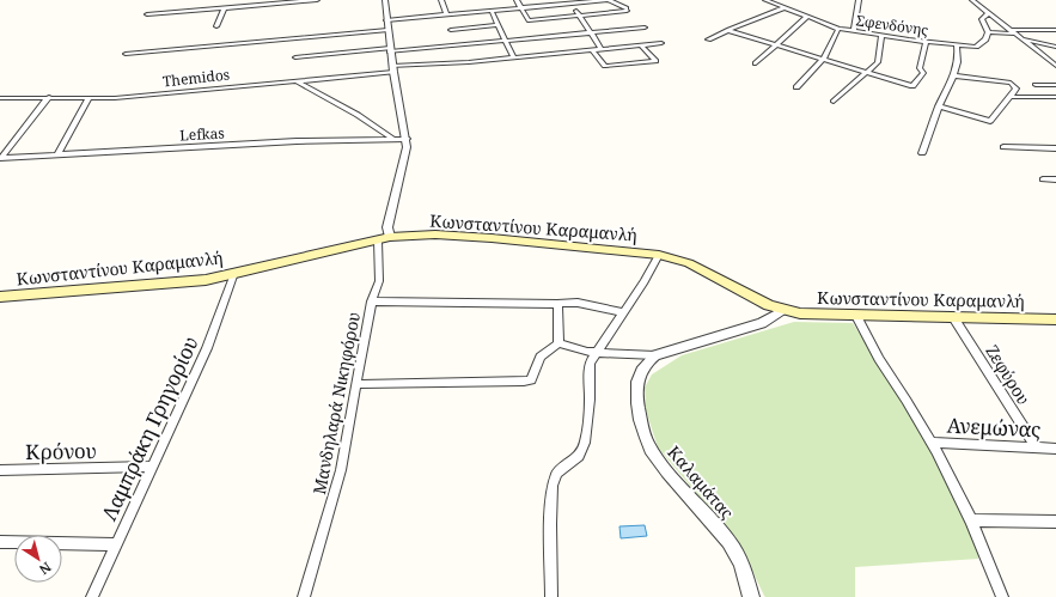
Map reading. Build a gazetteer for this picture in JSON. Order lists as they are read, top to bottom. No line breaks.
{"streets":{"main road":["Κωνσταντίνου Καραμανλή"],"street":["Σφενδόνης","Themidos","Lefkas","Ζεφύρου","Μανδηλαρά Νικηφόρου","Ανεμώνας","Λαμπράκη Γρηγορίου","Κρόνου","Καλαμάτας"]},"crossings":[["Κωνσταντίνου Καραμανλή","Ζεφύρου"],["Κωνσταντίνου Καραμανλή","Μανδηλαρά Νικηφόρου"],["Κωνσταντίνου Καραμανλή","Λαμπράκη Γρηγορίου"],["Ζεφύρου","Ανεμώνας"],["Λαμπράκη Γρηγορίου","Κρόνου"]],"north":"bottom right"}
